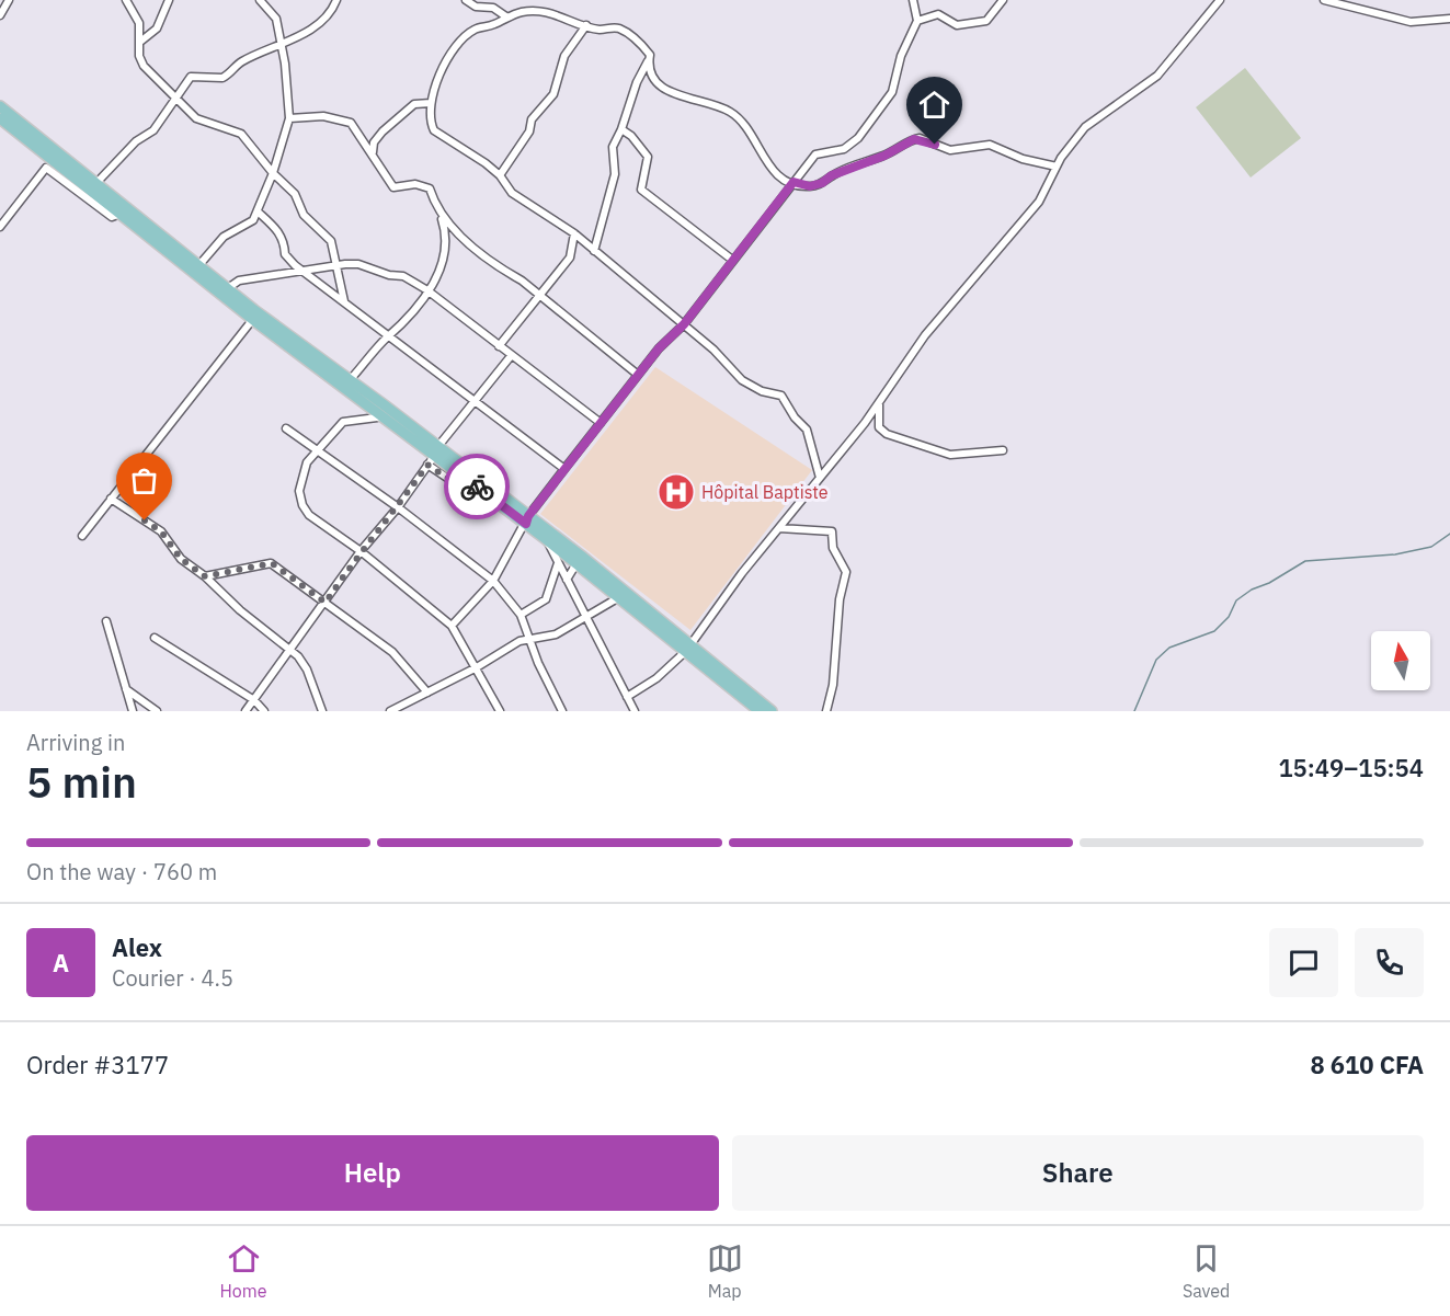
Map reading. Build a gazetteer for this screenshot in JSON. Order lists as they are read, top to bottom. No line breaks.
{"places":{"hospital":["Hôpital Baptiste"]},"north":"top","page":{"heading":["5 min","Arriving in","15:49–15:54"],"panel":["Alex","Courier · 4.5","Order #3177","8 610 CFA"],"bar":"On the way · 760 m","round":"A","buttons":["Help","Share"],"tabs":["Home","Map","Saved"]}}
